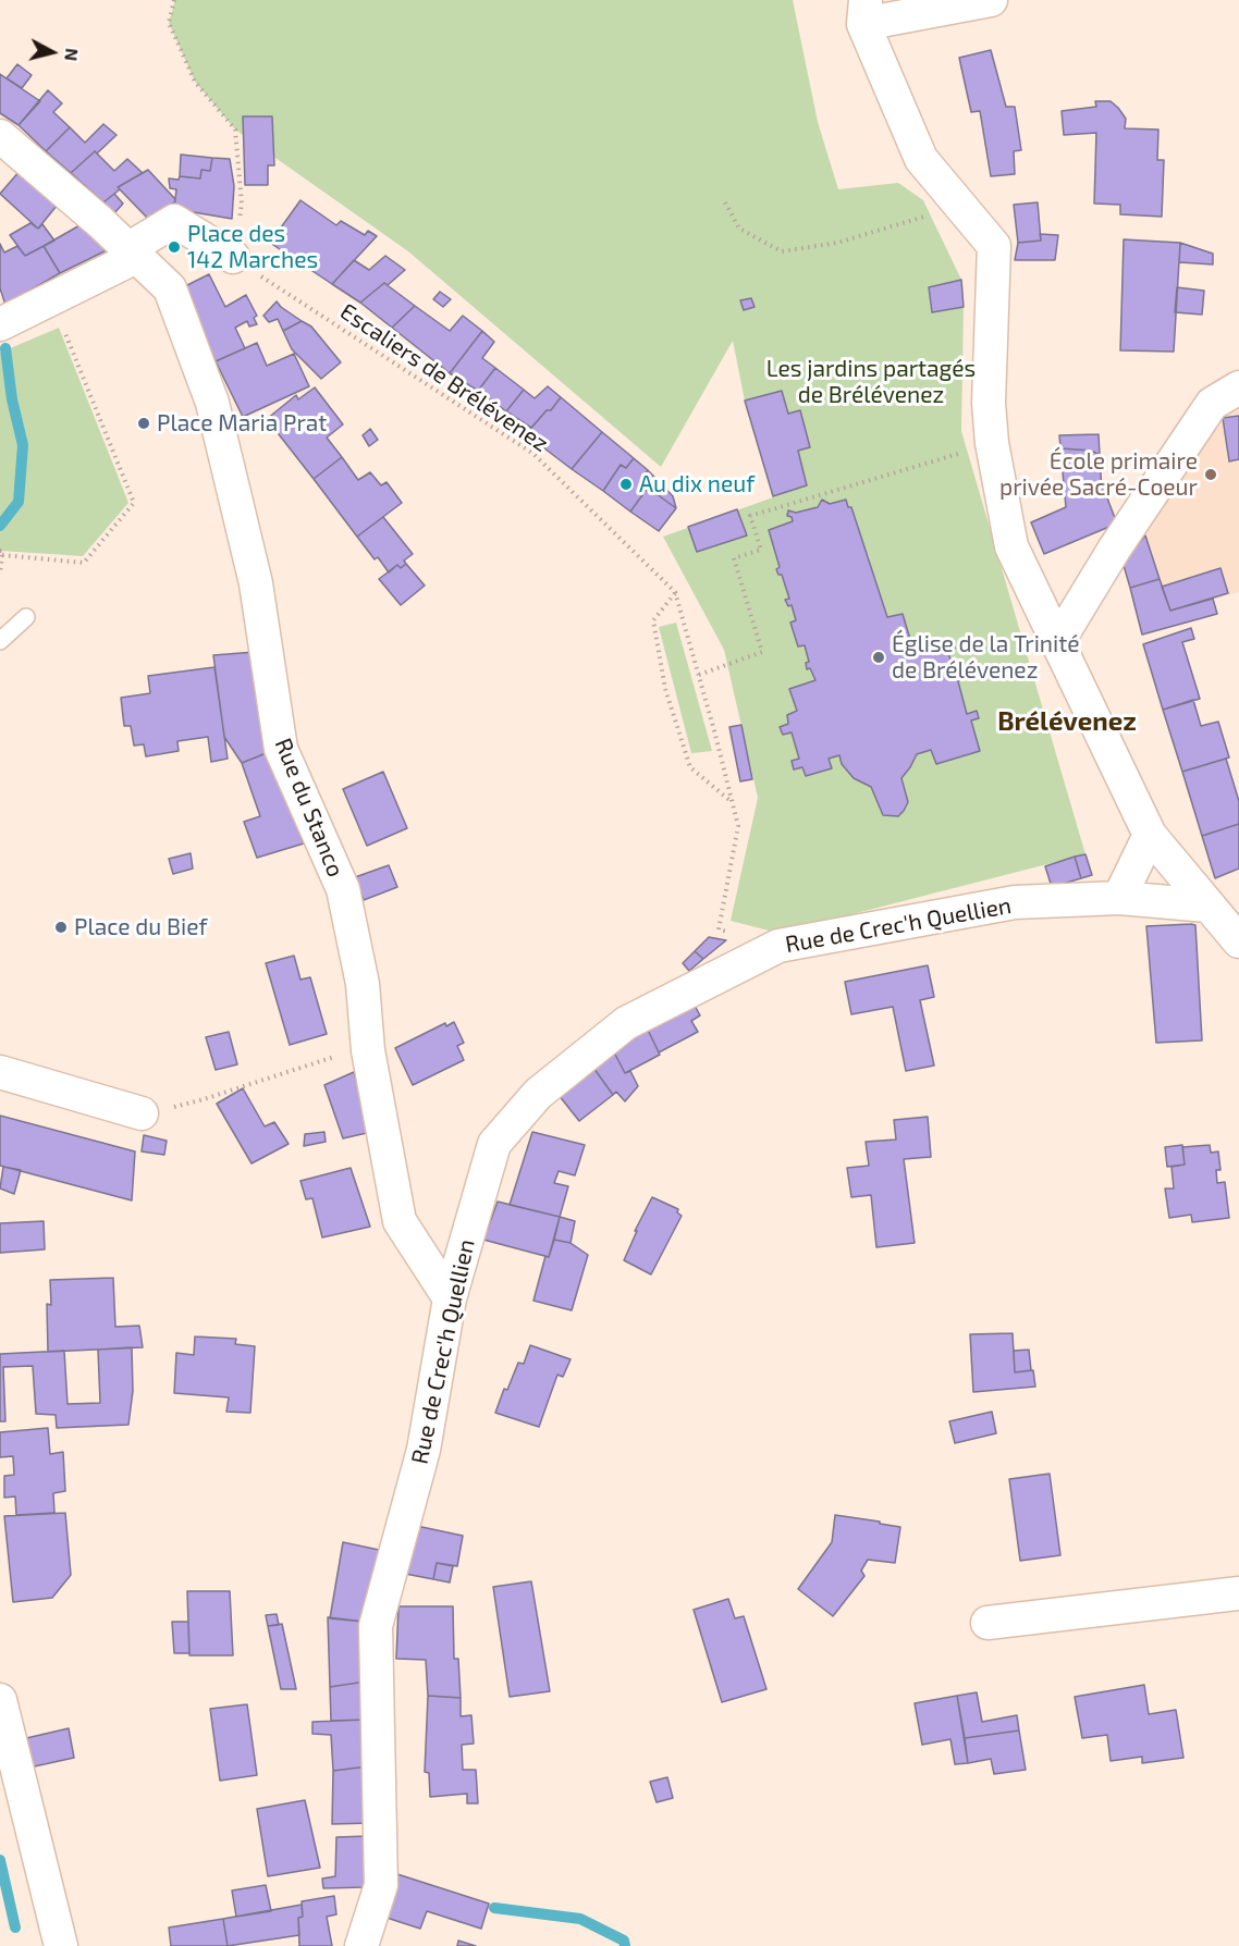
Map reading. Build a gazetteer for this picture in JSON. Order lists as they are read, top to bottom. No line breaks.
{"streets":{"street":["Rue du Stanco","Rue de Crec'h Quellien"],"path":["Escaliers de Brélévenez"]},"crossings":[["Rue du Stanco","Rue de Crec'h Quellien"]],"districts":["Brélévenez"],"parks":["Les jardins partagés de Brélévenez"],"places":["Place des 142 Marches","Place Maria Prat","École primaire privée Sacré-Coeur","Au dix neuf","Église de la Trinité de Brélévenez","Place du Bief"],"north":"right"}
